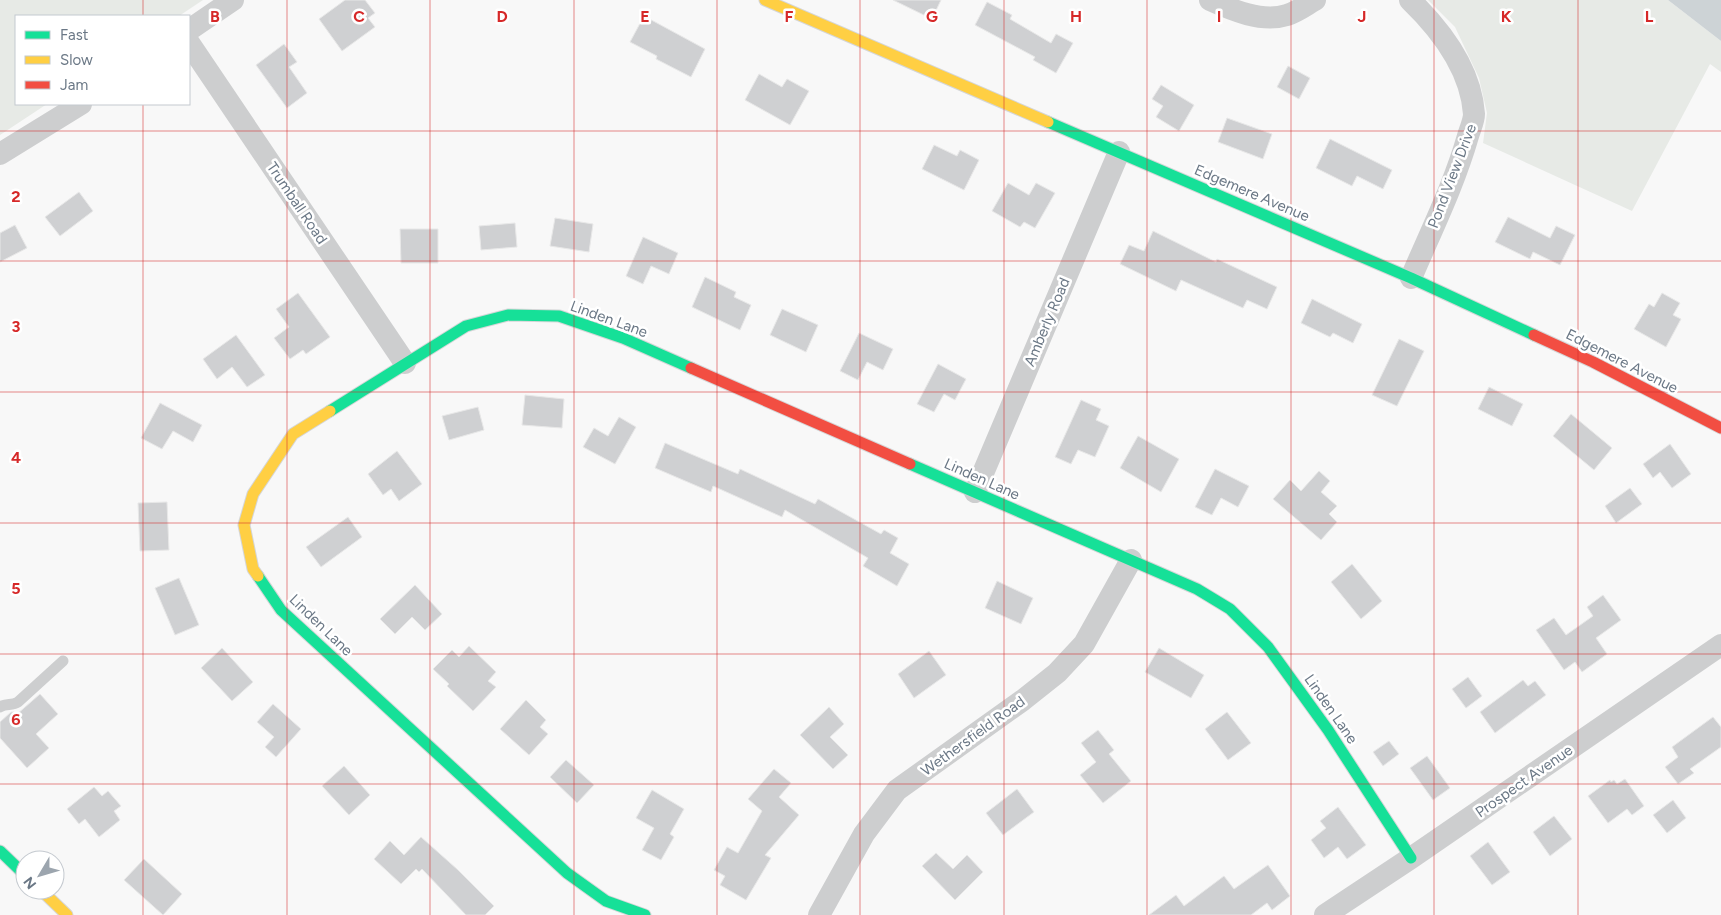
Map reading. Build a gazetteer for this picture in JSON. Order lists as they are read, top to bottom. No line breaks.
{"streets":{"street":["Pond View Drive","Edgemere Avenue","Trumball Road","Linden Lane","Amberly Road","Wethersfield Road","Prospect Avenue"]},"crossings":[["Pond View Drive","Edgemere Avenue"],["Edgemere Avenue","Amberly Road"],["Trumball Road","Linden Lane"],["Linden Lane","Amberly Road"],["Linden Lane","Wethersfield Road"],["Linden Lane","Prospect Avenue"]],"legend":["Fast","Slow","Jam"],"north":"bottom left","grid":{"columns":["B","C","D","E","F","G","H","I","J","K","L"],"rows":["2","3","4","5","6"]}}
